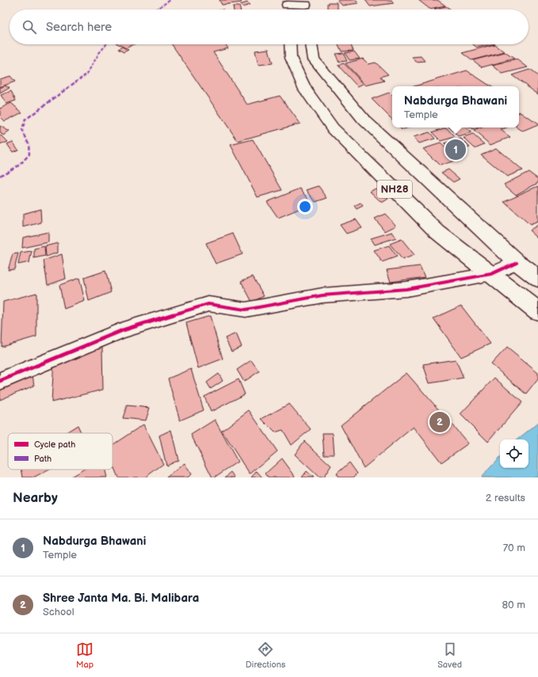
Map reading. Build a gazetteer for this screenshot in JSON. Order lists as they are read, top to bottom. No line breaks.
{"streets":{"highway":["NH28"]},"legend":["Cycle path","Path"],"page":{"search":"Search here","popup":["Nabdurga Bhawani","Temple"],"pins":["1","2"],"heading":["Nearby","2 results"],"list":[{"mark":"1","name":"Nabdurga Bhawani","note":"Temple","value":"70 m"},{"mark":"2","name":"Shree Janta Ma. Bi. Malibara","note":"School","value":"80 m"}],"nav":["Map","Directions","Saved"]}}
